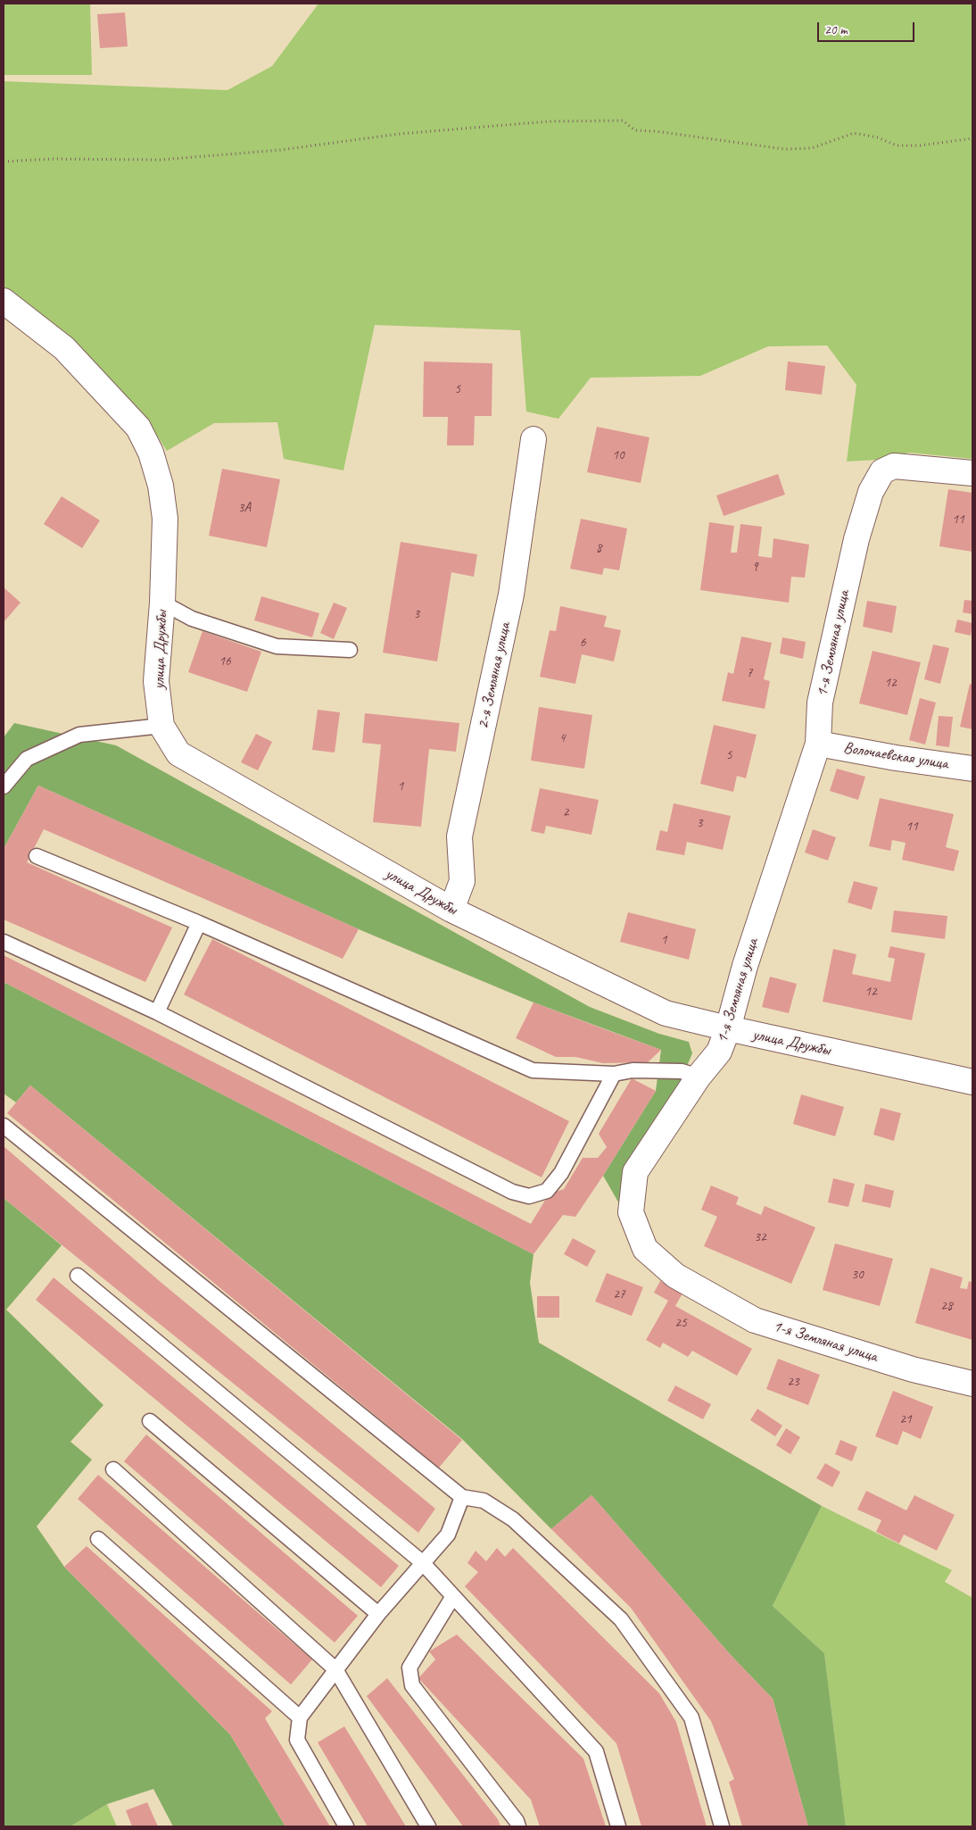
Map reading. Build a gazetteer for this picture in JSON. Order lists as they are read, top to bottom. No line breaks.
{"streets":{"street":["1-я Земляная улица","улица Дружбы","2-я Земляная улица","Волочаевская улица"]},"crossings":[["1-я Земляная улица","улица Дружбы"],["1-я Земляная улица","Волочаевская улица"],["улица Дружбы","2-я Земляная улица"]],"house_numbers":["5","10","3А","11","8","9","3","6","16","7","12","4","5","1","2","3","11","1","12","32","30","27","28","25","23","21"],"scale_bar":"20 m"}
